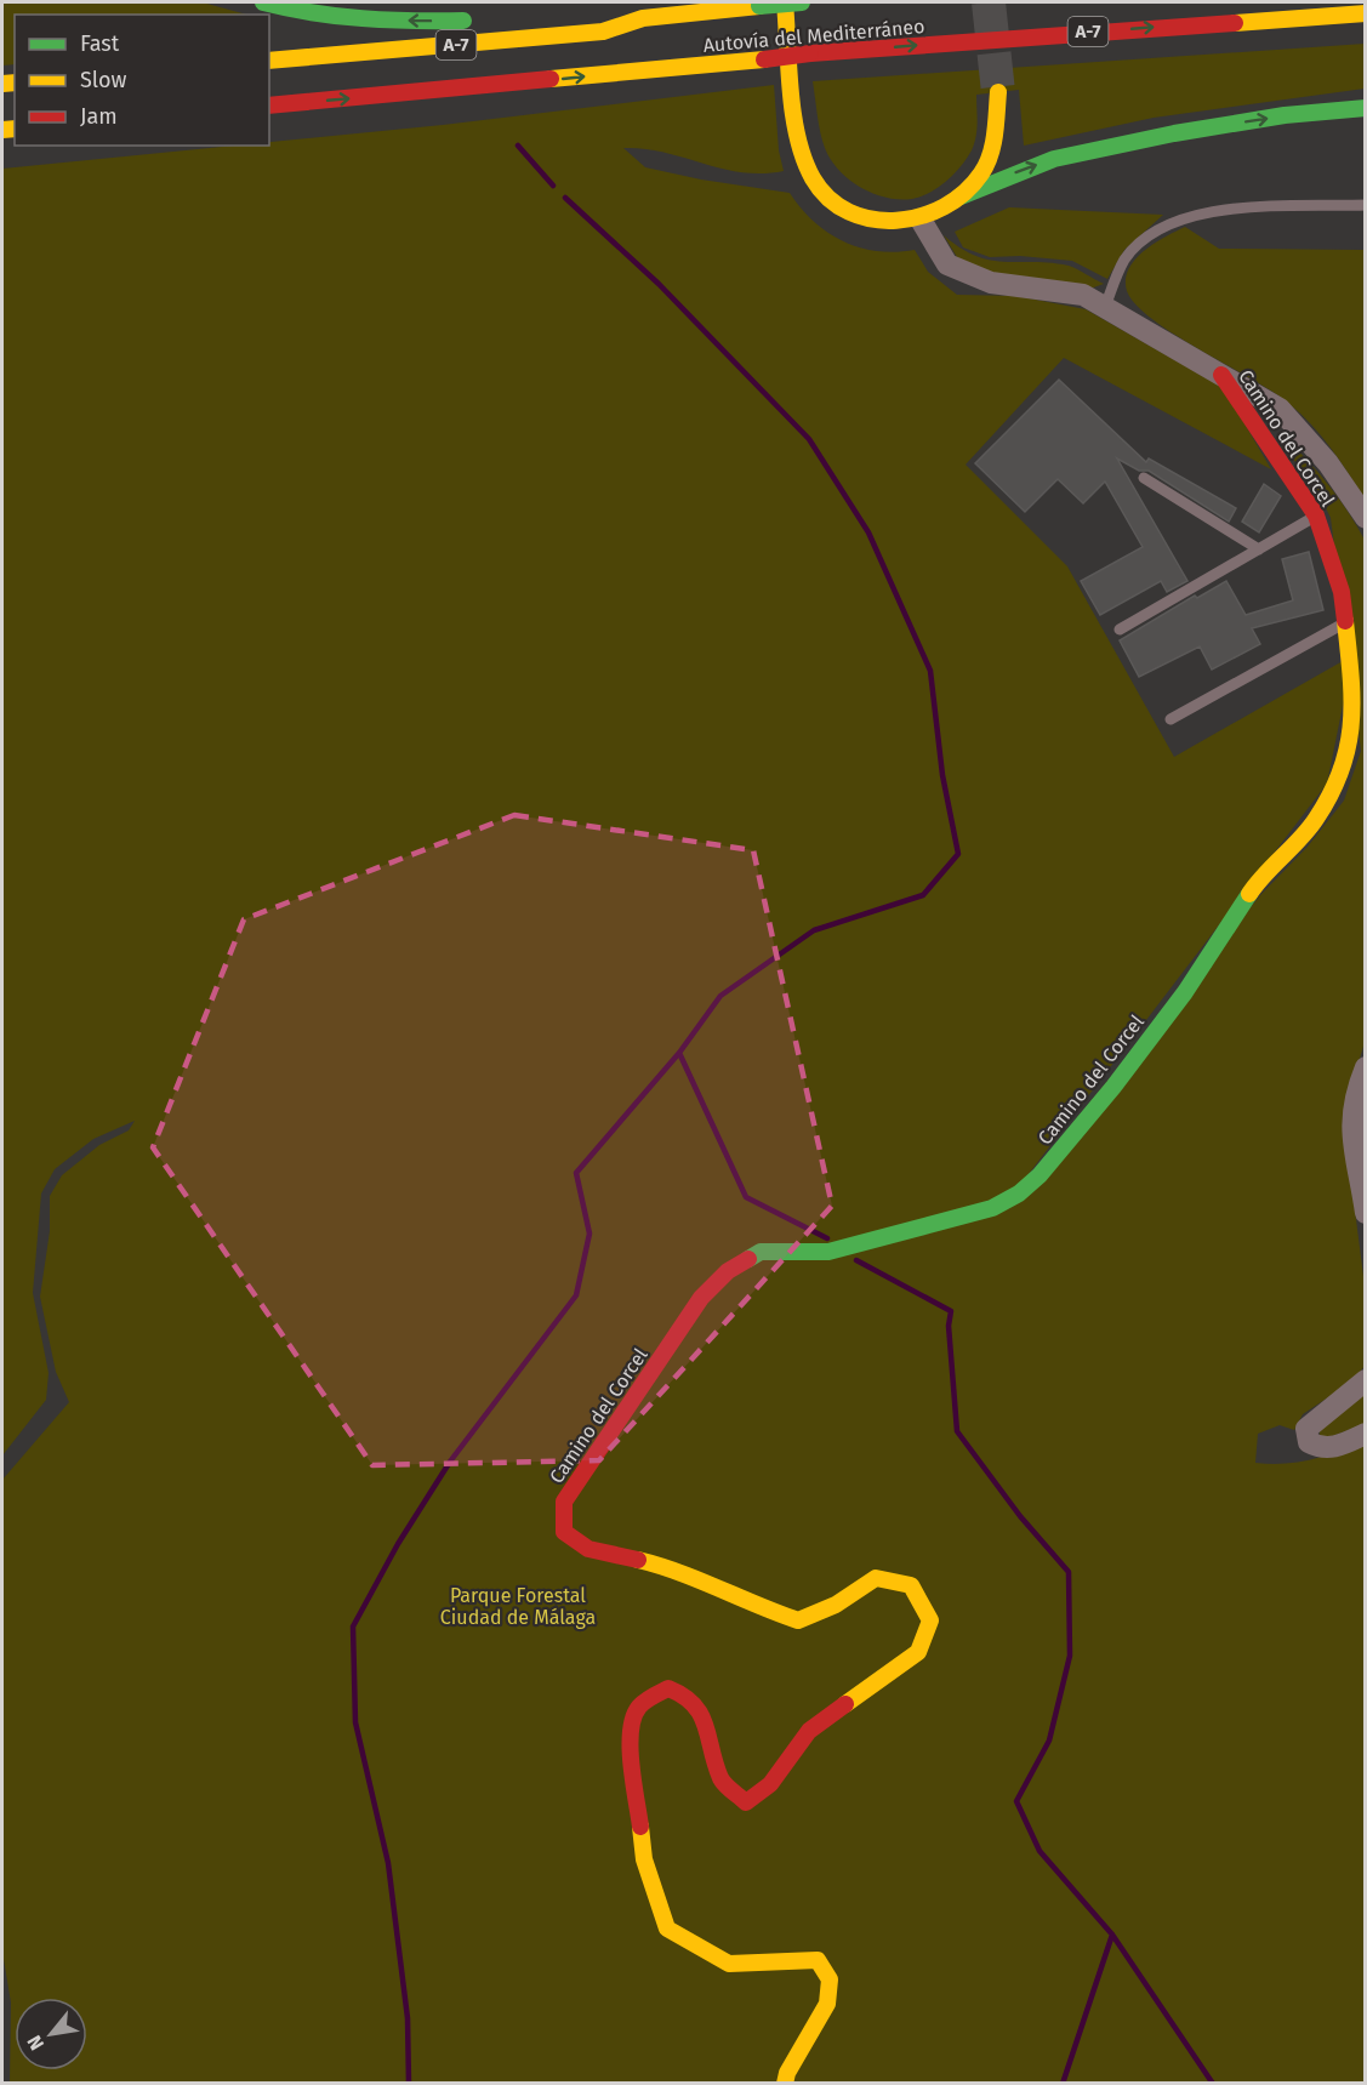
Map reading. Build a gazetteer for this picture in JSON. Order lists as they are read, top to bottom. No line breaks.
{"streets":{"main road":["A-7","Autovía del Mediterráneo","Camino del Corcel"]},"parks":["Parque Forestal Ciudad de Málaga"],"legend":["Fast","Slow","Jam"],"north":"bottom left"}
